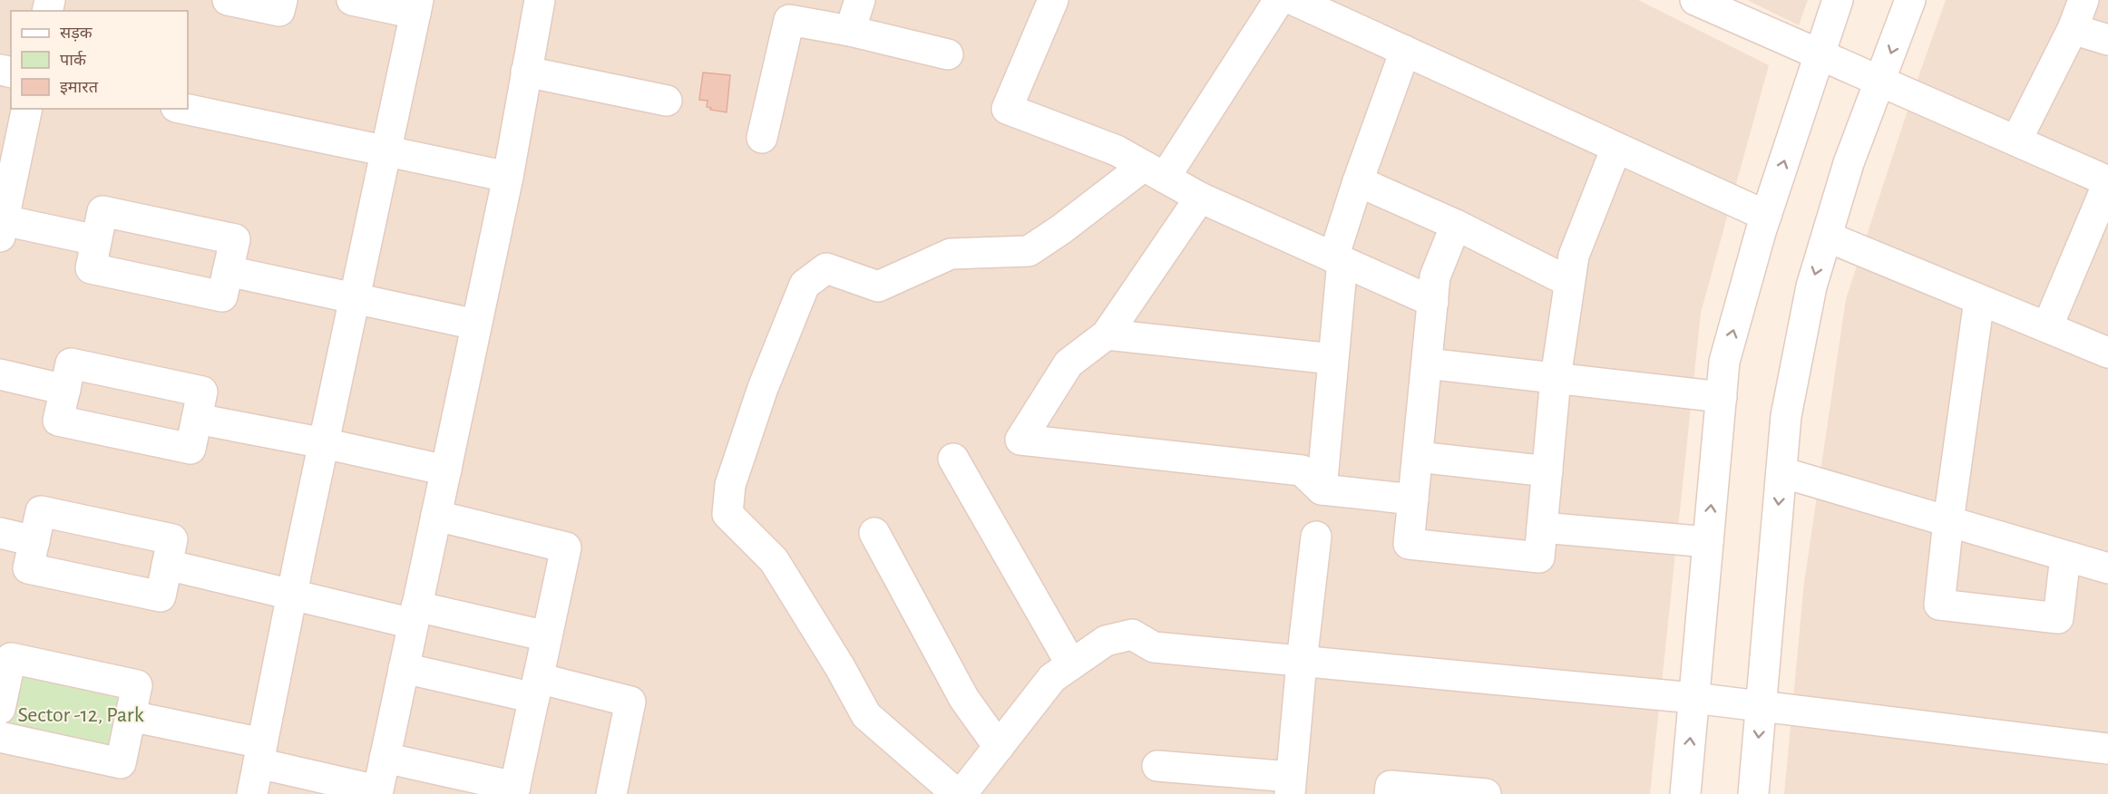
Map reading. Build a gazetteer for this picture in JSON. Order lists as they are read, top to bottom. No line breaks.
{"parks":["Sector -12, Park"],"legend":["सड़क","पार्क","इमारत"]}
